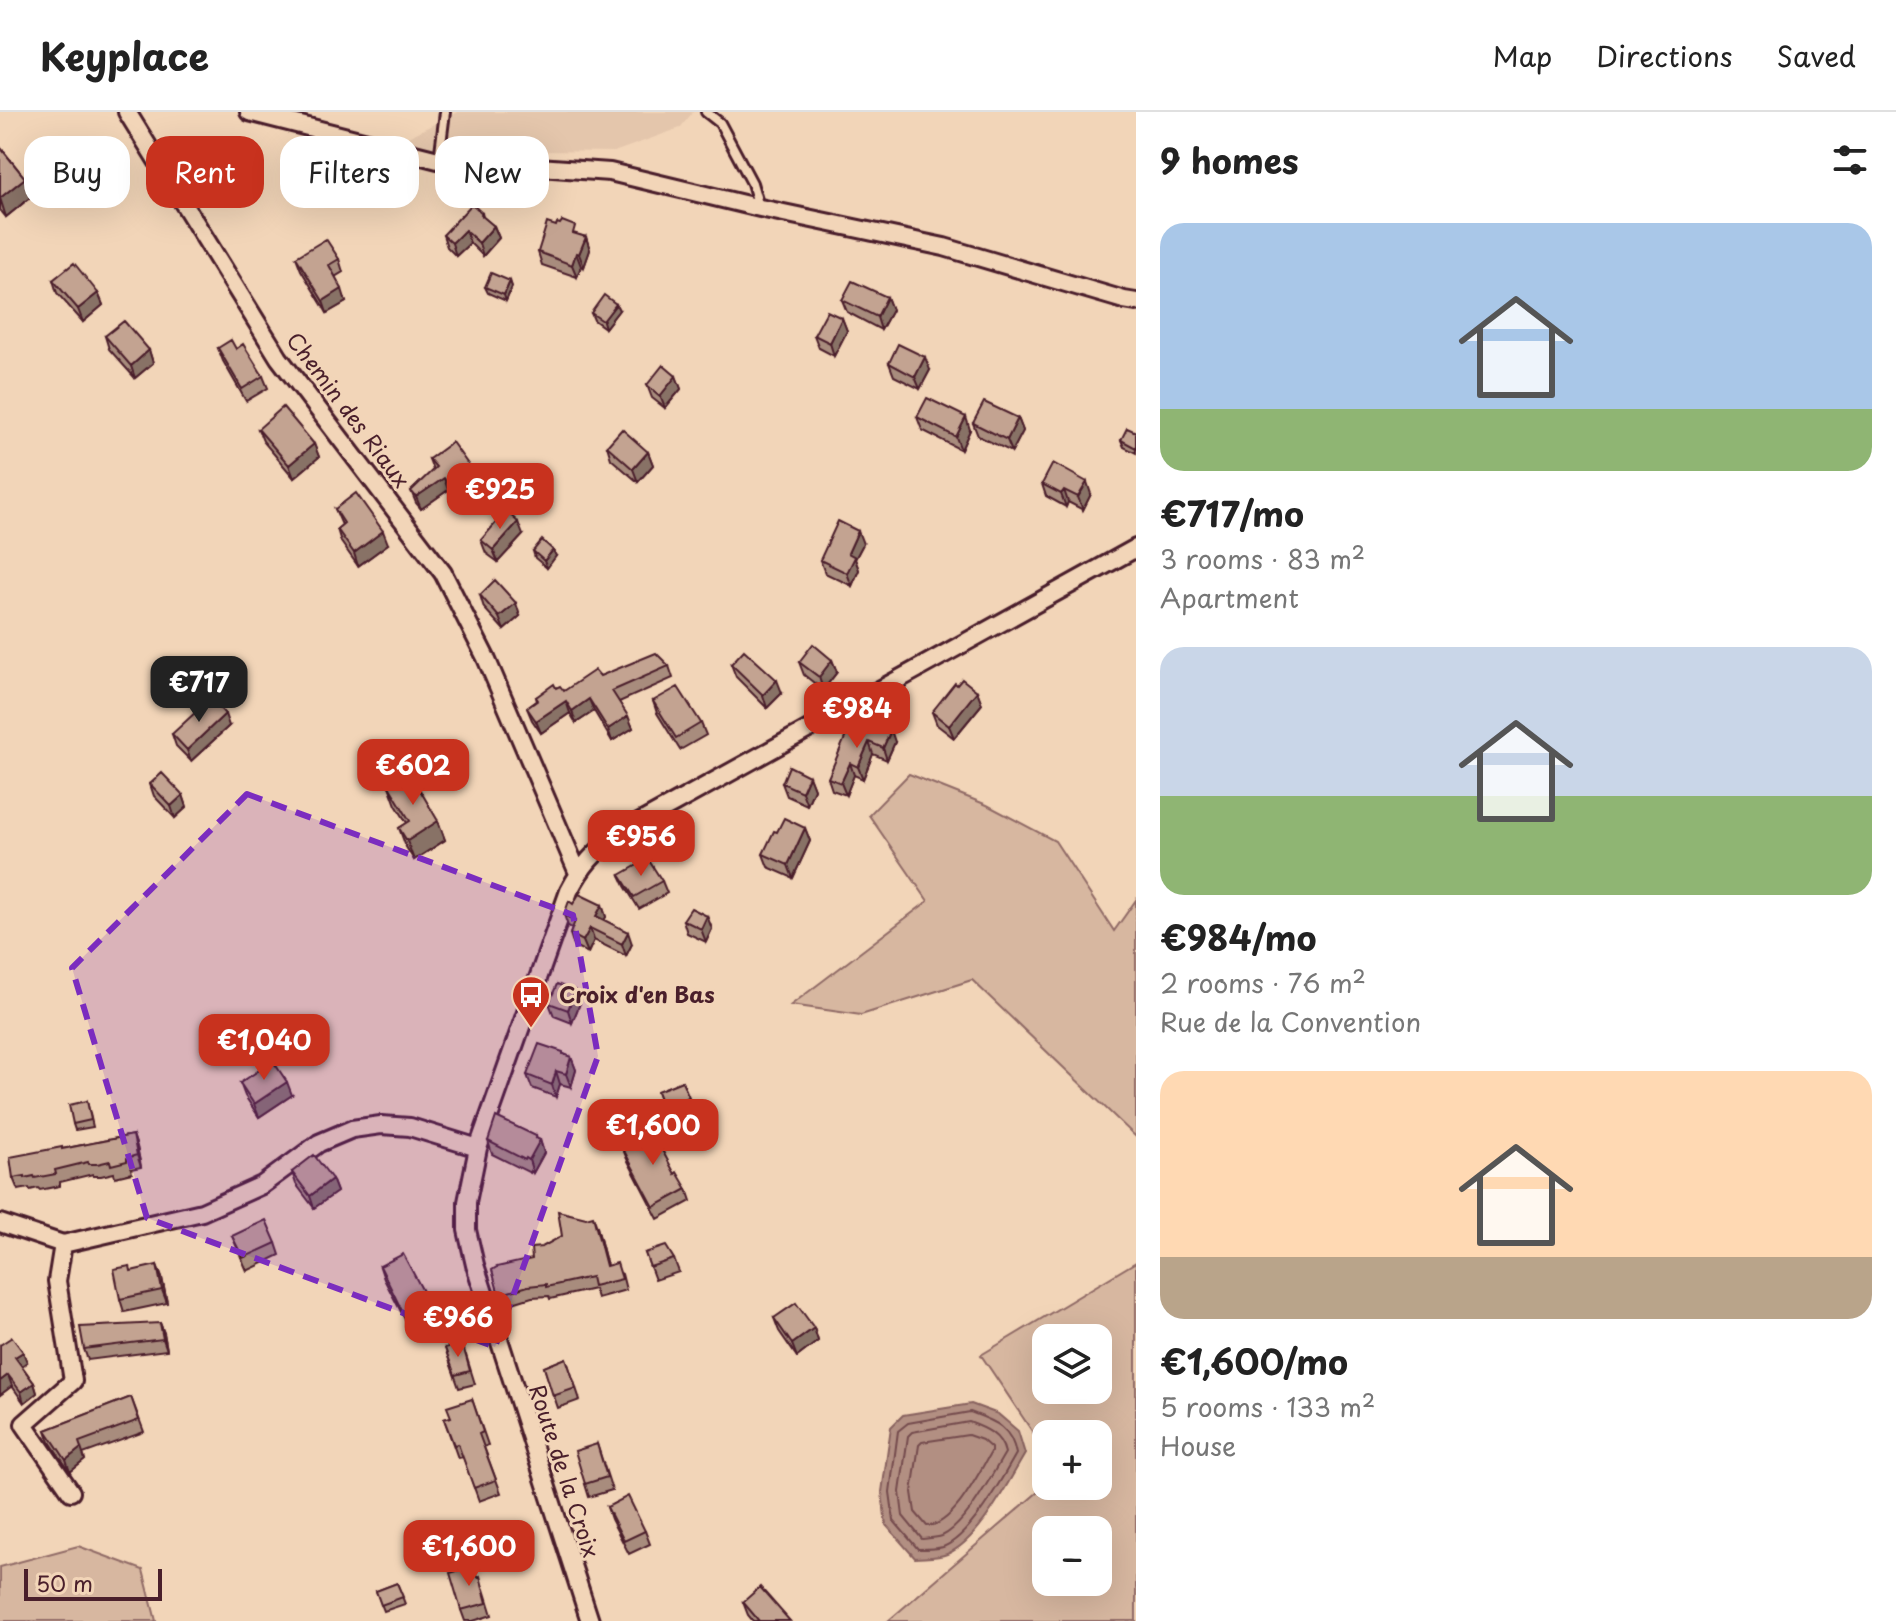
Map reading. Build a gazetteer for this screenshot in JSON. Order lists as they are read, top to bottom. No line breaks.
{"streets":{"street":["Chemin des Riaux","Route de la Croix"]},"crossings":[["Chemin des Riaux","Route de la Croix"]],"places":{"bus stop":["Croix d'en Bas"]},"scale_bar":"50 m","page":{"header":"Keyplace","nav":["Map","Directions","Saved"],"heading":"9 homes","chip":["Buy","Rent","Filters","New"],"list":[{"name":"€717/mo","note":"3 rooms · 83 m² · Apartment"},{"name":"€984/mo","note":"2 rooms · 76 m² · Rue de la Convention"},{"name":"€1,600/mo","note":"5 rooms · 133 m² · House"}],"price":["€925","€717","€984","€602","€956","€1,040","€1,600","€966","€1,600"],"map_buttons":["+","−"],"scale":"50 m"}}
